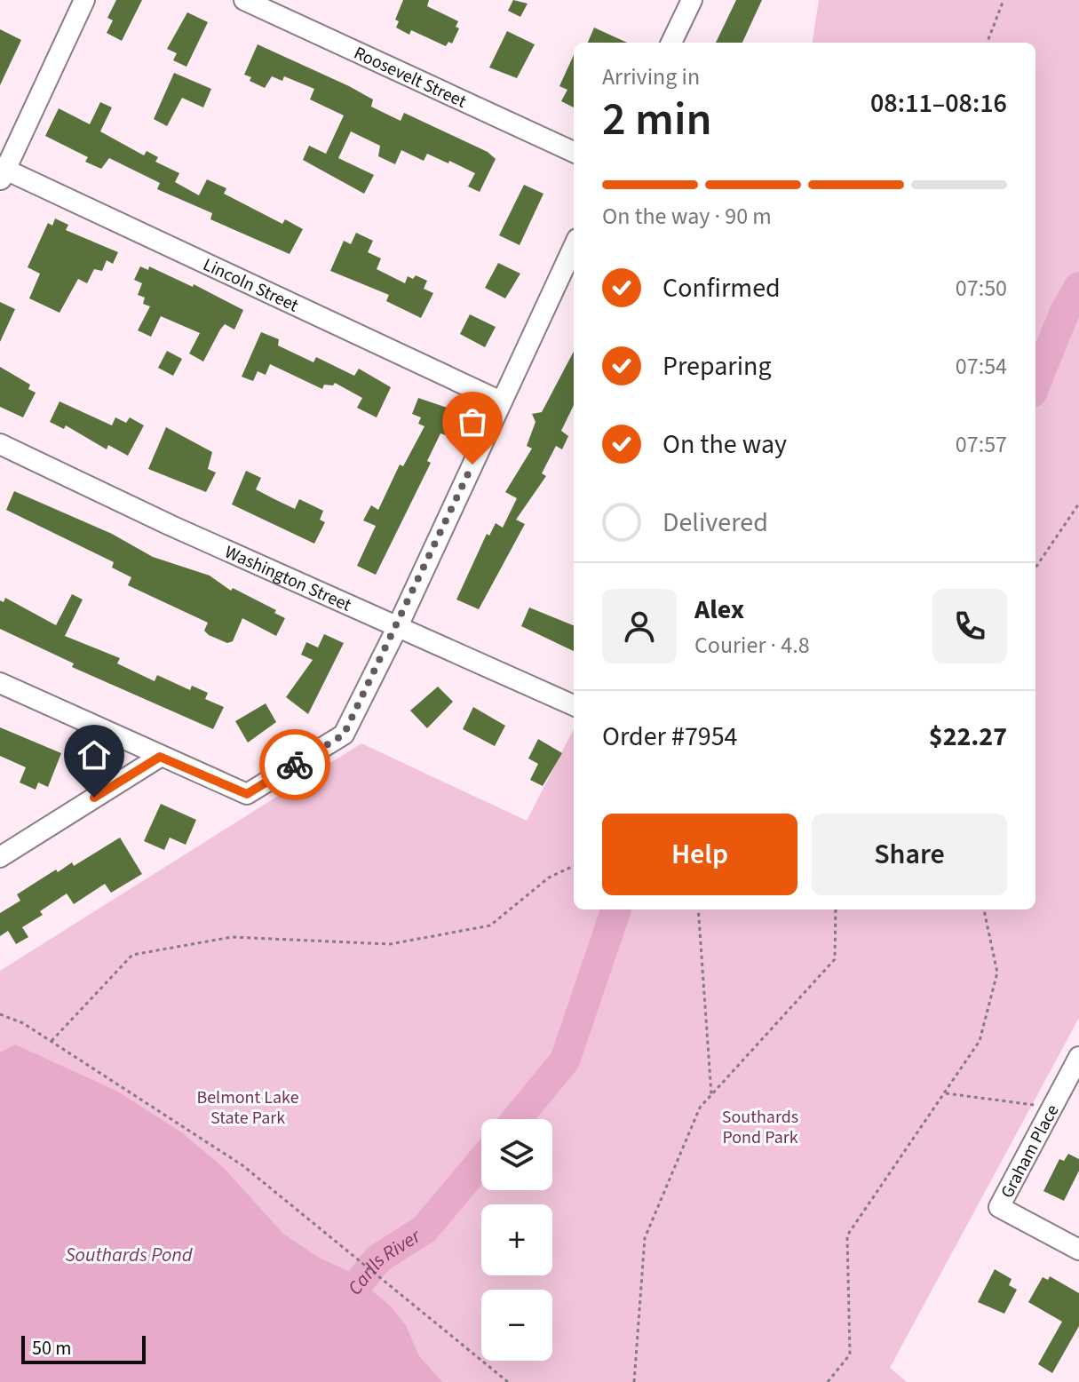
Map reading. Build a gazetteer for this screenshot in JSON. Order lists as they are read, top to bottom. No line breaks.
{"streets":{"street":["Roosevelt Street","Lincoln Street","Washington Street","Graham Place"]},"water":["Southards Pond","Carlls River"],"parks":["Belmont Lake State Park","Southards Pond Park"],"scale_bar":"50 m","page":{"heading":["2 min","Arriving in","08:11–08:16"],"panel":["Alex","Courier · 4.8","Order #7954","$22.27"],"bar":"On the way · 90 m","list":[["Confirmed","07:50"],["Preparing","07:54"],["On the way","07:57"],"Delivered"],"buttons":["Help","Share"],"map_buttons":["+","−"],"scale":"50 m"}}
